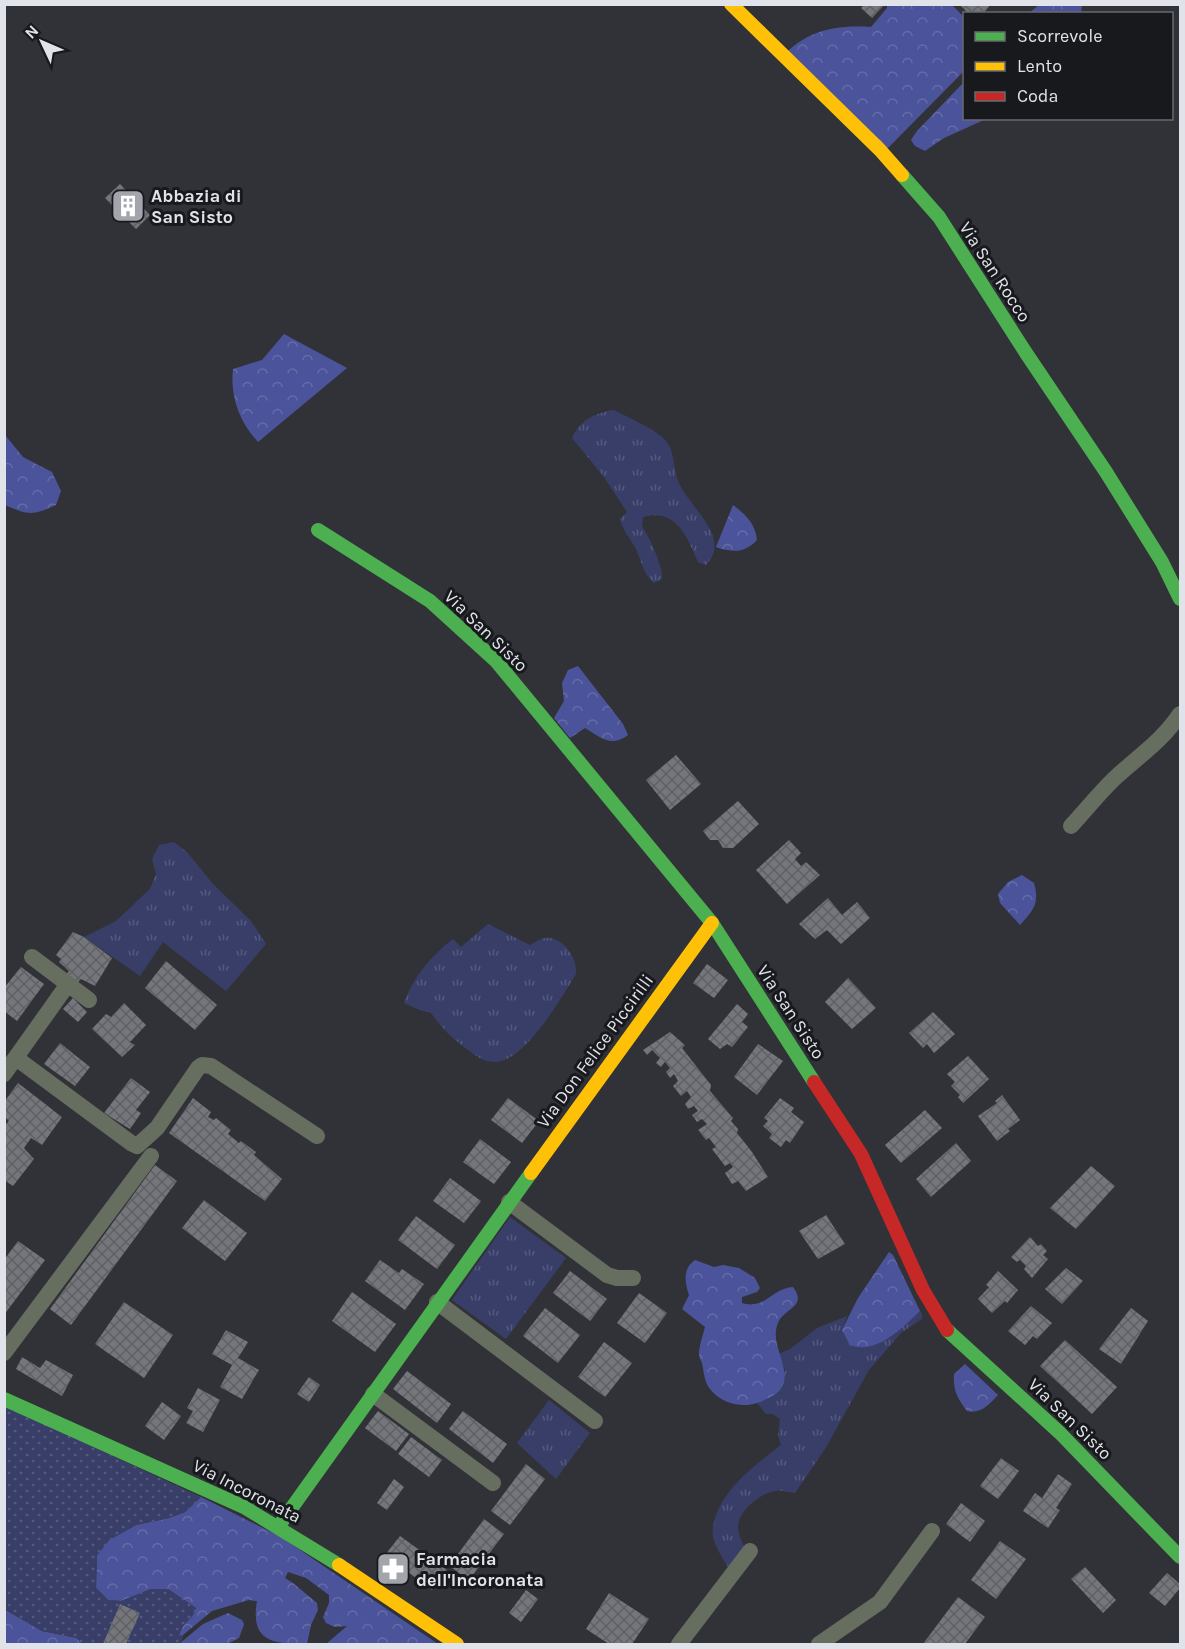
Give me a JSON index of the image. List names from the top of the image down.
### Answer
{
  "streets": {
    "street": [
      "Via San Rocco",
      "Via San Sisto",
      "Via Don Felice Piccirilli",
      "Via Incoronata"
    ]
  },
  "crossings": [
    ["Via San Sisto", "Via Don Felice Piccirilli"],
    ["Via Don Felice Piccirilli", "Via Incoronata"]
  ],
  "places": {
    "building": ["Abbazia di San Sisto"],
    "pharmacy": ["Farmacia dell'Incoronata"]
  },
  "legend": ["Scorrevole", "Lento", "Coda"],
  "north": "top left"
}
